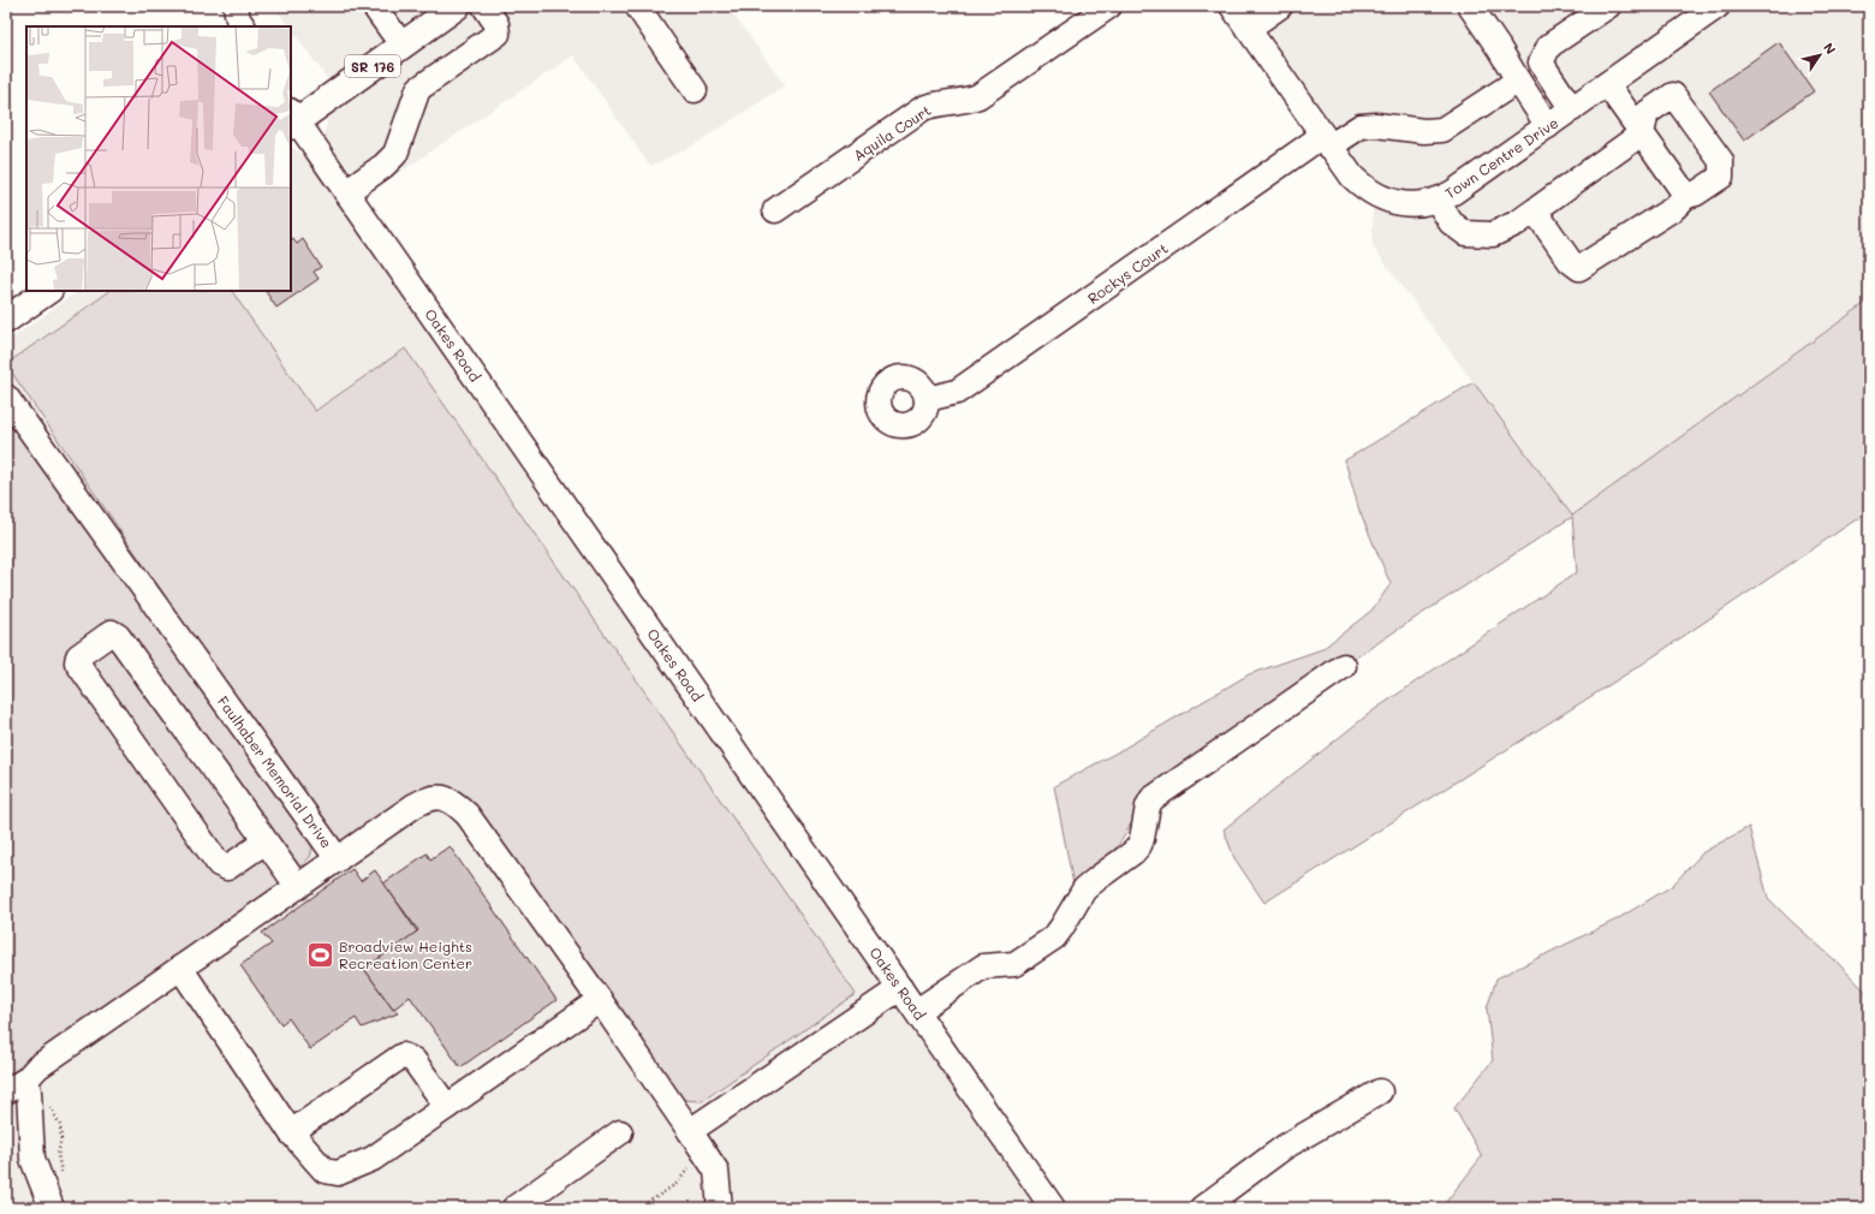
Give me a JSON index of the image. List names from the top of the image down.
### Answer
{
  "streets": {
    "main road": ["SR 176"],
    "street": [
      "Aquila Court",
      "Town Centre Drive",
      "Rockys Court",
      "Oakes Road",
      "Faulhaber Memorial Drive"
    ]
  },
  "crossings": [
    ["SR 176", "Oakes Road"],
    ["Town Centre Drive", "Rockys Court"]
  ],
  "places": {
    "sports": ["Broadview Heights Recreation Center"]
  },
  "north": "top right"
}
